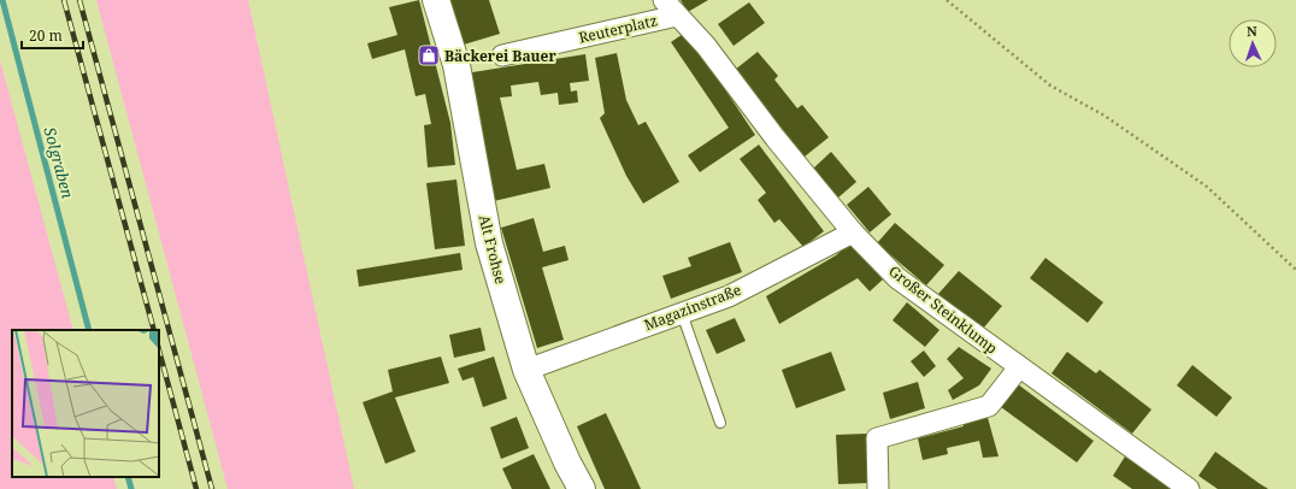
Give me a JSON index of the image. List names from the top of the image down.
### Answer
{
  "streets": {
    "street": [
      "Reuterplatz",
      "Alt Frohse",
      "Magazinstraße",
      "Großer Steinklump"
    ]
  },
  "crossings": [
    ["Reuterplatz", "Großer Steinklump"],
    ["Alt Frohse", "Magazinstraße"],
    ["Magazinstraße", "Großer Steinklump"]
  ],
  "water": ["Solgraben"],
  "places": {
    "shop": ["Bäckerei Bauer"]
  },
  "scale_bar": "20 m",
  "north": "top"
}
